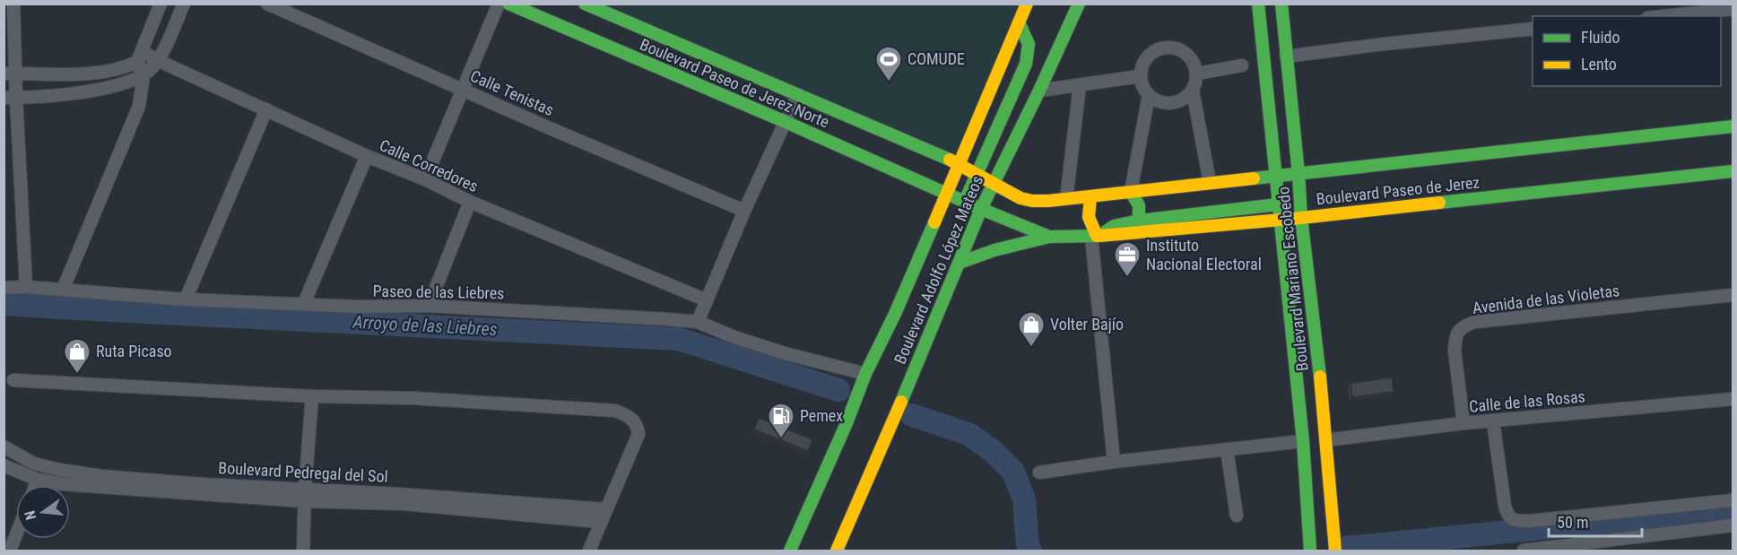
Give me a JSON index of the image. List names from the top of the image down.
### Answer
{
  "streets": {
    "main road": [
      "Boulevard Paseo de Jerez Norte",
      "Boulevard Paseo de Jerez",
      "Boulevard Adolfo López Mateos",
      "Boulevard Mariano Escobedo"
    ],
    "street": [
      "Calle Tenistas",
      "Calle Corredores",
      "Paseo de las Liebres",
      "Avenida de las Violetas",
      "Calle de las Rosas",
      "Boulevard Pedregal del Sol"
    ]
  },
  "crossings": [
    ["Boulevard Paseo de Jerez Norte", "Boulevard Paseo de Jerez"],
    ["Boulevard Paseo de Jerez Norte", "Boulevard Adolfo López Mateos"],
    ["Boulevard Paseo de Jerez", "Boulevard Adolfo López Mateos"],
    ["Boulevard Paseo de Jerez", "Boulevard Mariano Escobedo"],
    ["Boulevard Adolfo López Mateos", "Paseo de las Liebres"],
    ["Boulevard Mariano Escobedo", "Calle de las Rosas"],
    ["Avenida de las Violetas", "Calle de las Rosas"]
  ],
  "water": ["Arroyo de las Liebres"],
  "places": {
    "sports": ["COMUDE"],
    "office": ["Instituto Nacional Electoral"],
    "shop": ["Volter Bajío", "Ruta Picaso"],
    "fuel station": ["Pemex"]
  },
  "legend": ["Fluido", "Lento"],
  "scale_bar": "50 m",
  "north": "left"
}
